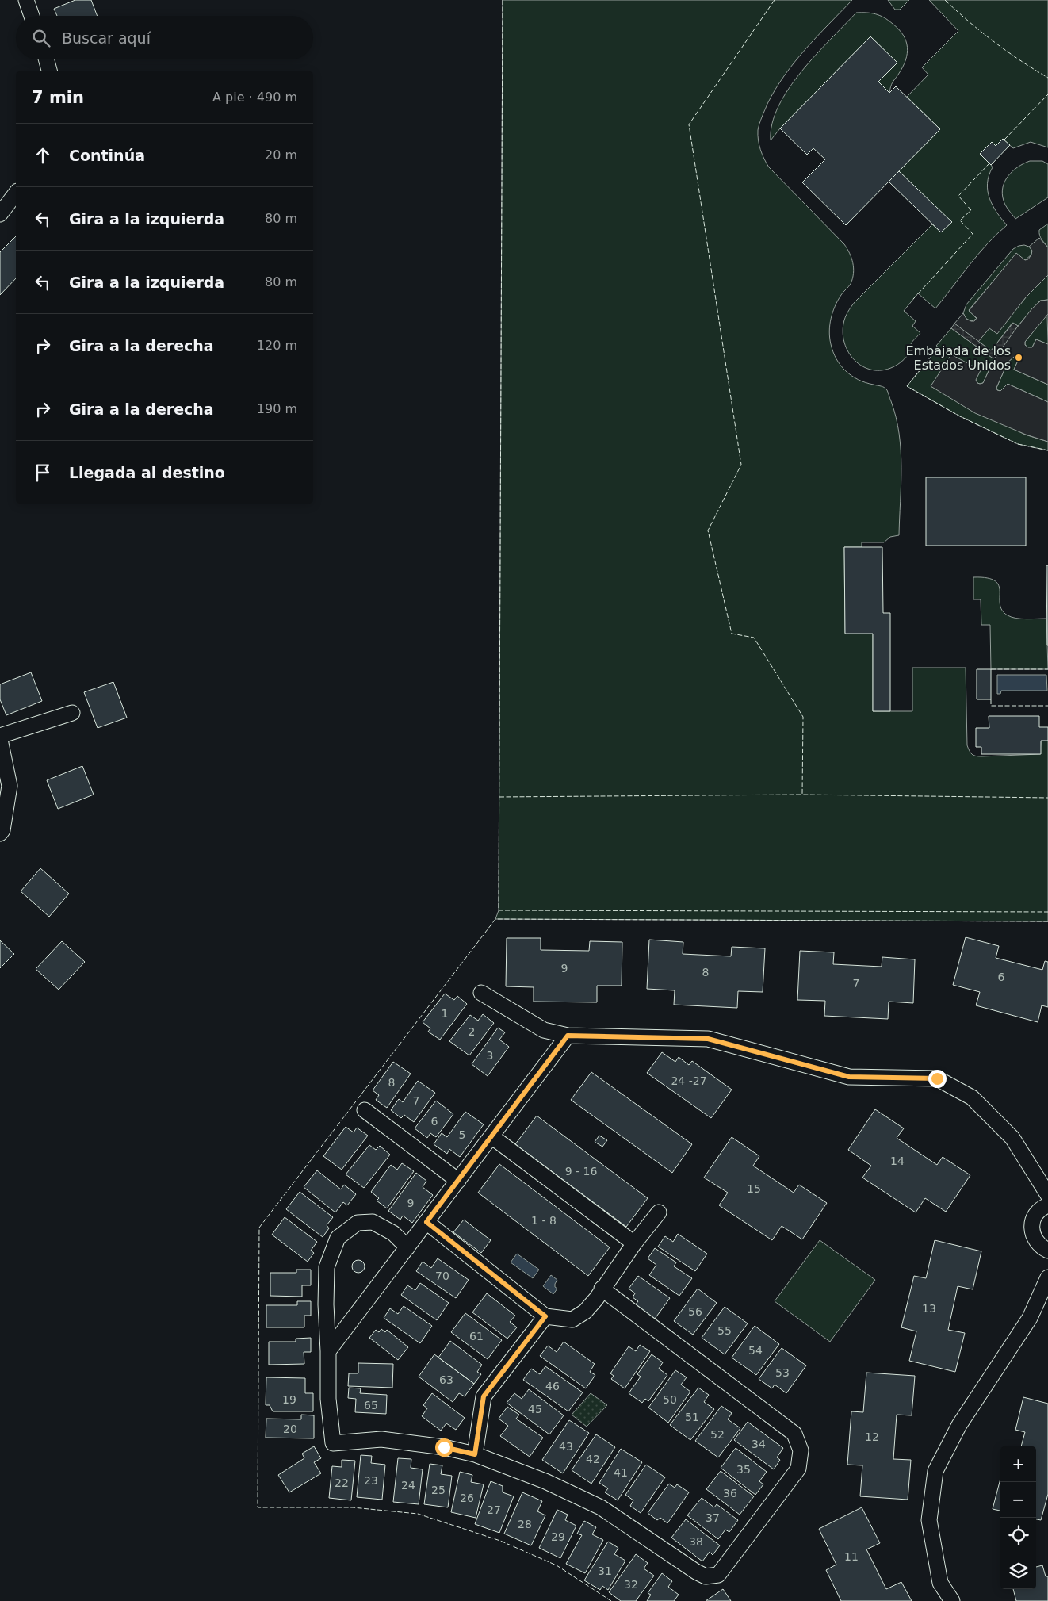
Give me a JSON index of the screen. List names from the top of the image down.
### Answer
{
  "places": ["Embajada de los Estados Unidos"],
  "house_numbers": [
    "9",
    "8",
    "6",
    "7",
    "1",
    "2",
    "3",
    "24 -27",
    "8",
    "7",
    "6",
    "5",
    "14",
    "9 - 16",
    "15",
    "9",
    "1 - 8",
    "70",
    "13",
    "56",
    "55",
    "61",
    "54",
    "53",
    "63",
    "46",
    "19",
    "50",
    "65",
    "45",
    "51",
    "20",
    "52",
    "12",
    "34",
    "43",
    "42",
    "35",
    "41",
    "23",
    "22",
    "24",
    "25",
    "36",
    "26",
    "27",
    "37",
    "28",
    "29",
    "38",
    "11",
    "31",
    "32"
  ],
  "page": {
    "search": "Buscar aquí",
    "heading": ["7 min", "A pie · 490 m"],
    "list": [
      ["Continúa", "20 m"],
      ["Gira a la izquierda", "80 m"],
      ["Gira a la izquierda", "80 m"],
      ["Gira a la derecha", "120 m"],
      ["Gira a la derecha", "190 m"],
      "Llegada al destino"
    ],
    "map_buttons": ["+", "−"]
  }
}
